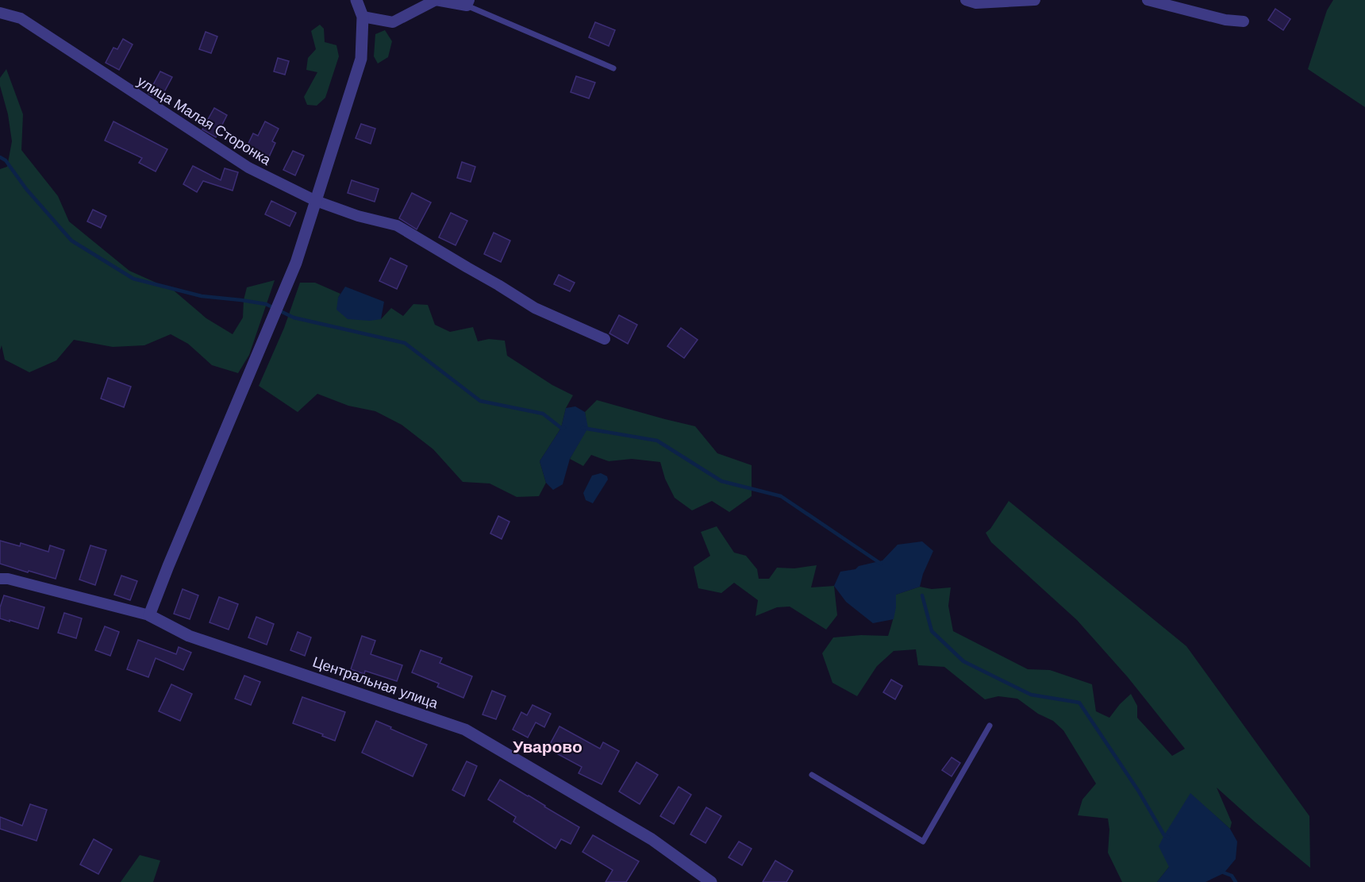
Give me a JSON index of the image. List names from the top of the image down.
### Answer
{
  "streets": {
    "street": ["улица Малая Сторонка", "Центральная улица"]
  },
  "districts": ["Уварово"]
}
